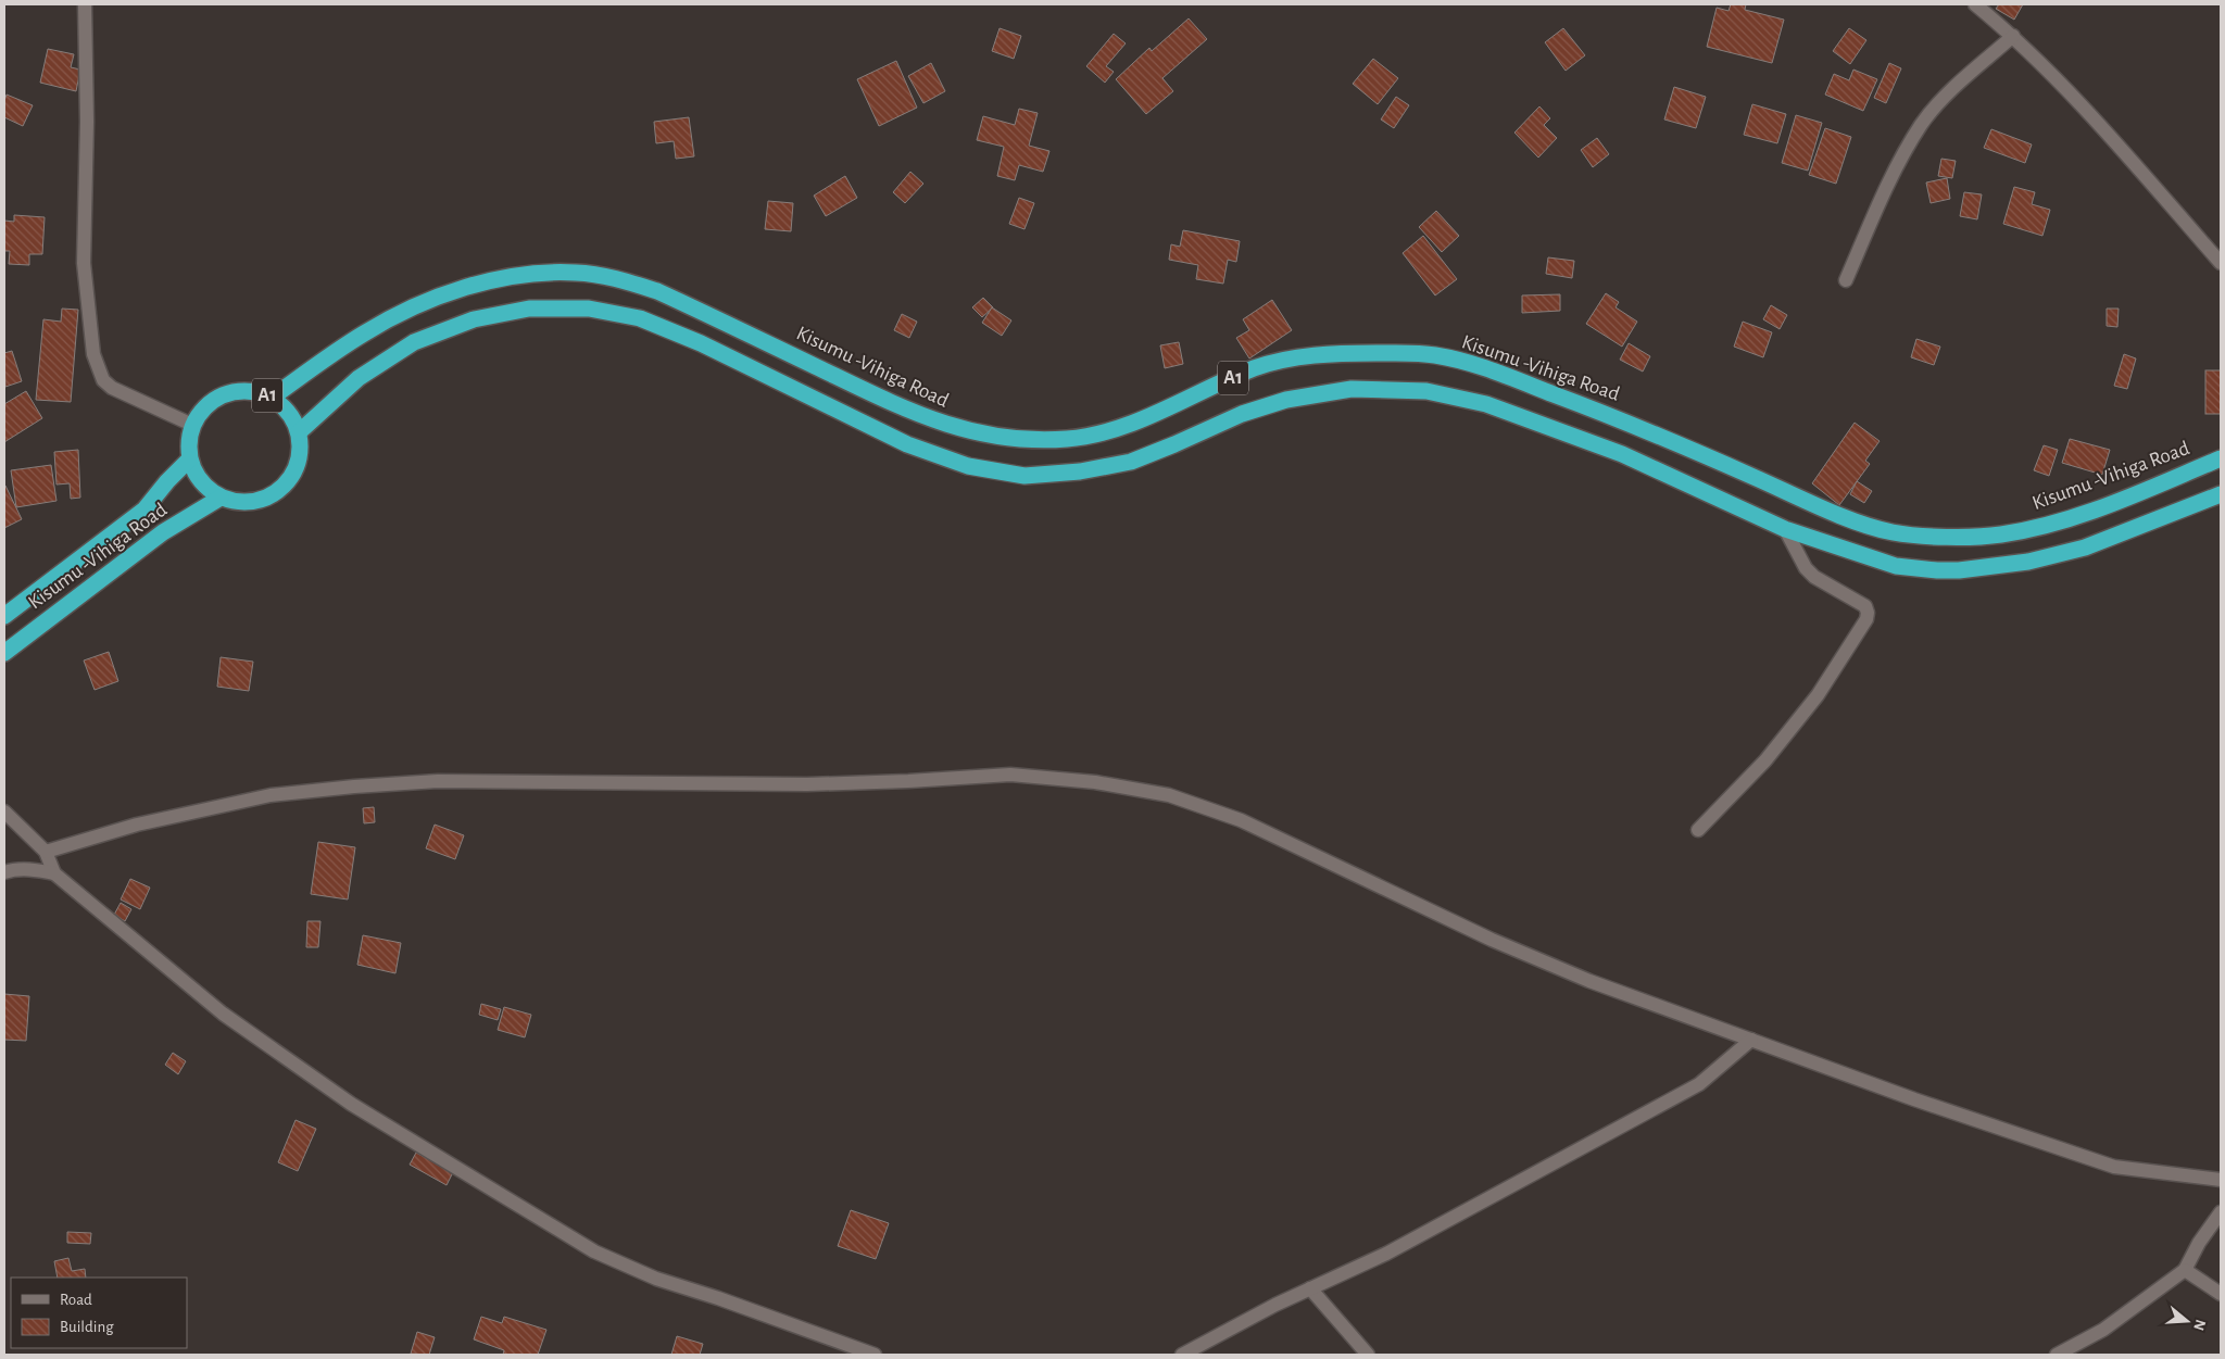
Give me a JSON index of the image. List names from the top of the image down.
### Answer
{
  "streets": {
    "highway": ["Kisumu -Vihiga Road", "A1"]
  },
  "crossings": [
    ["Kisumu -Vihiga Road", "A1"]
  ],
  "legend": ["Road", "Building"],
  "north": "right"
}
